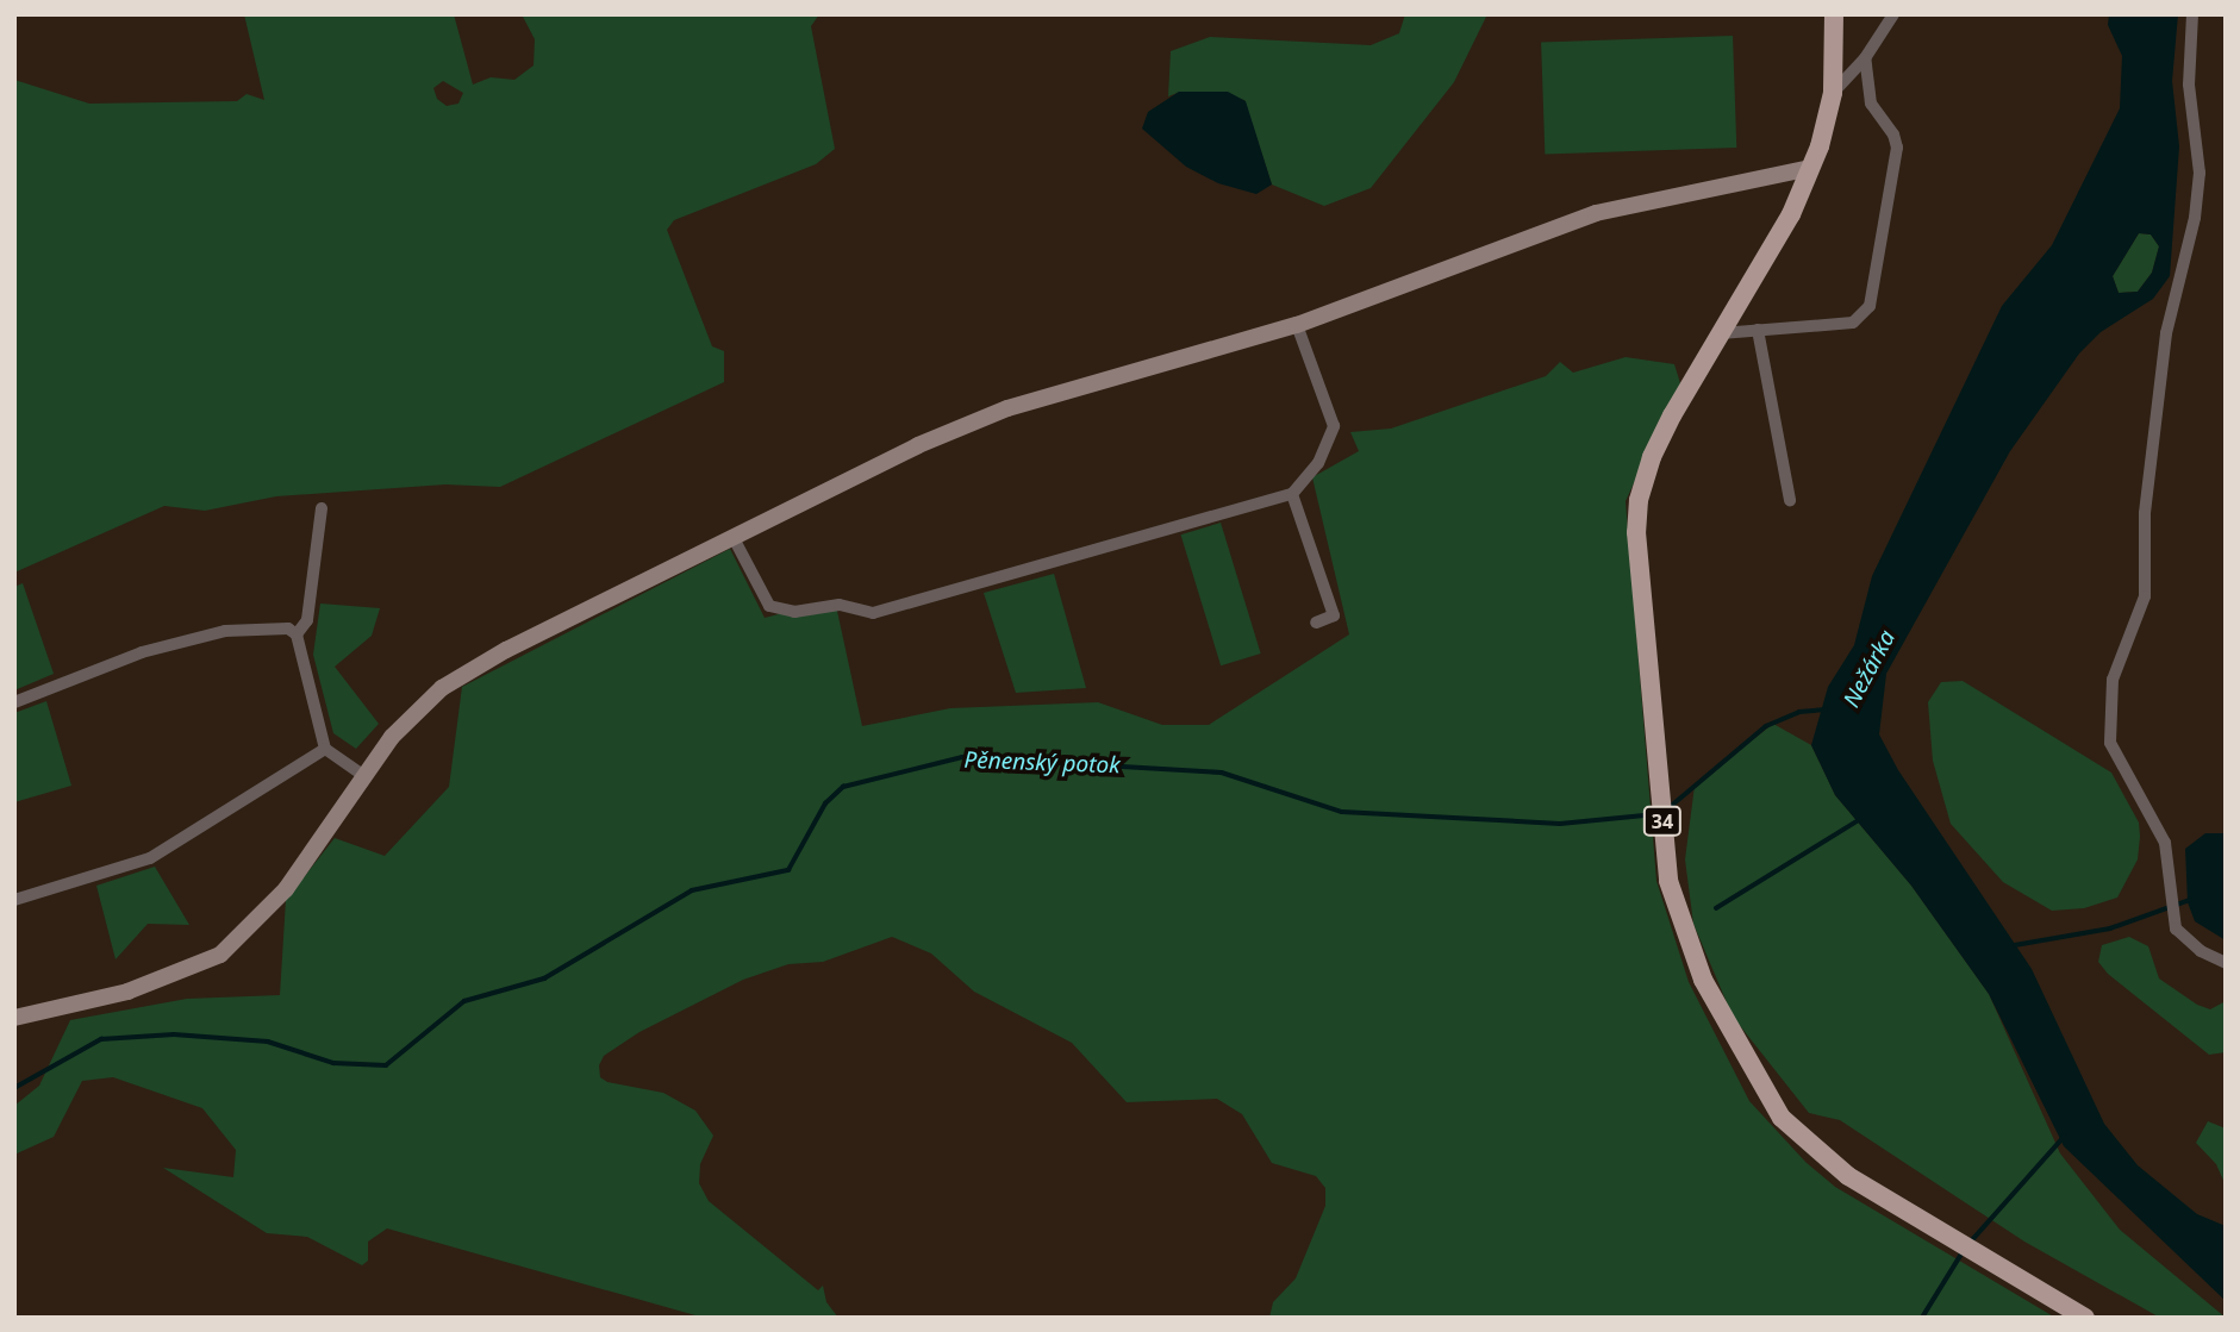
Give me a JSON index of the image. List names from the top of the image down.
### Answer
{
  "streets": {
    "main road": ["34"]
  },
  "water": ["Nežárka", "Pěnenský potok"]
}
